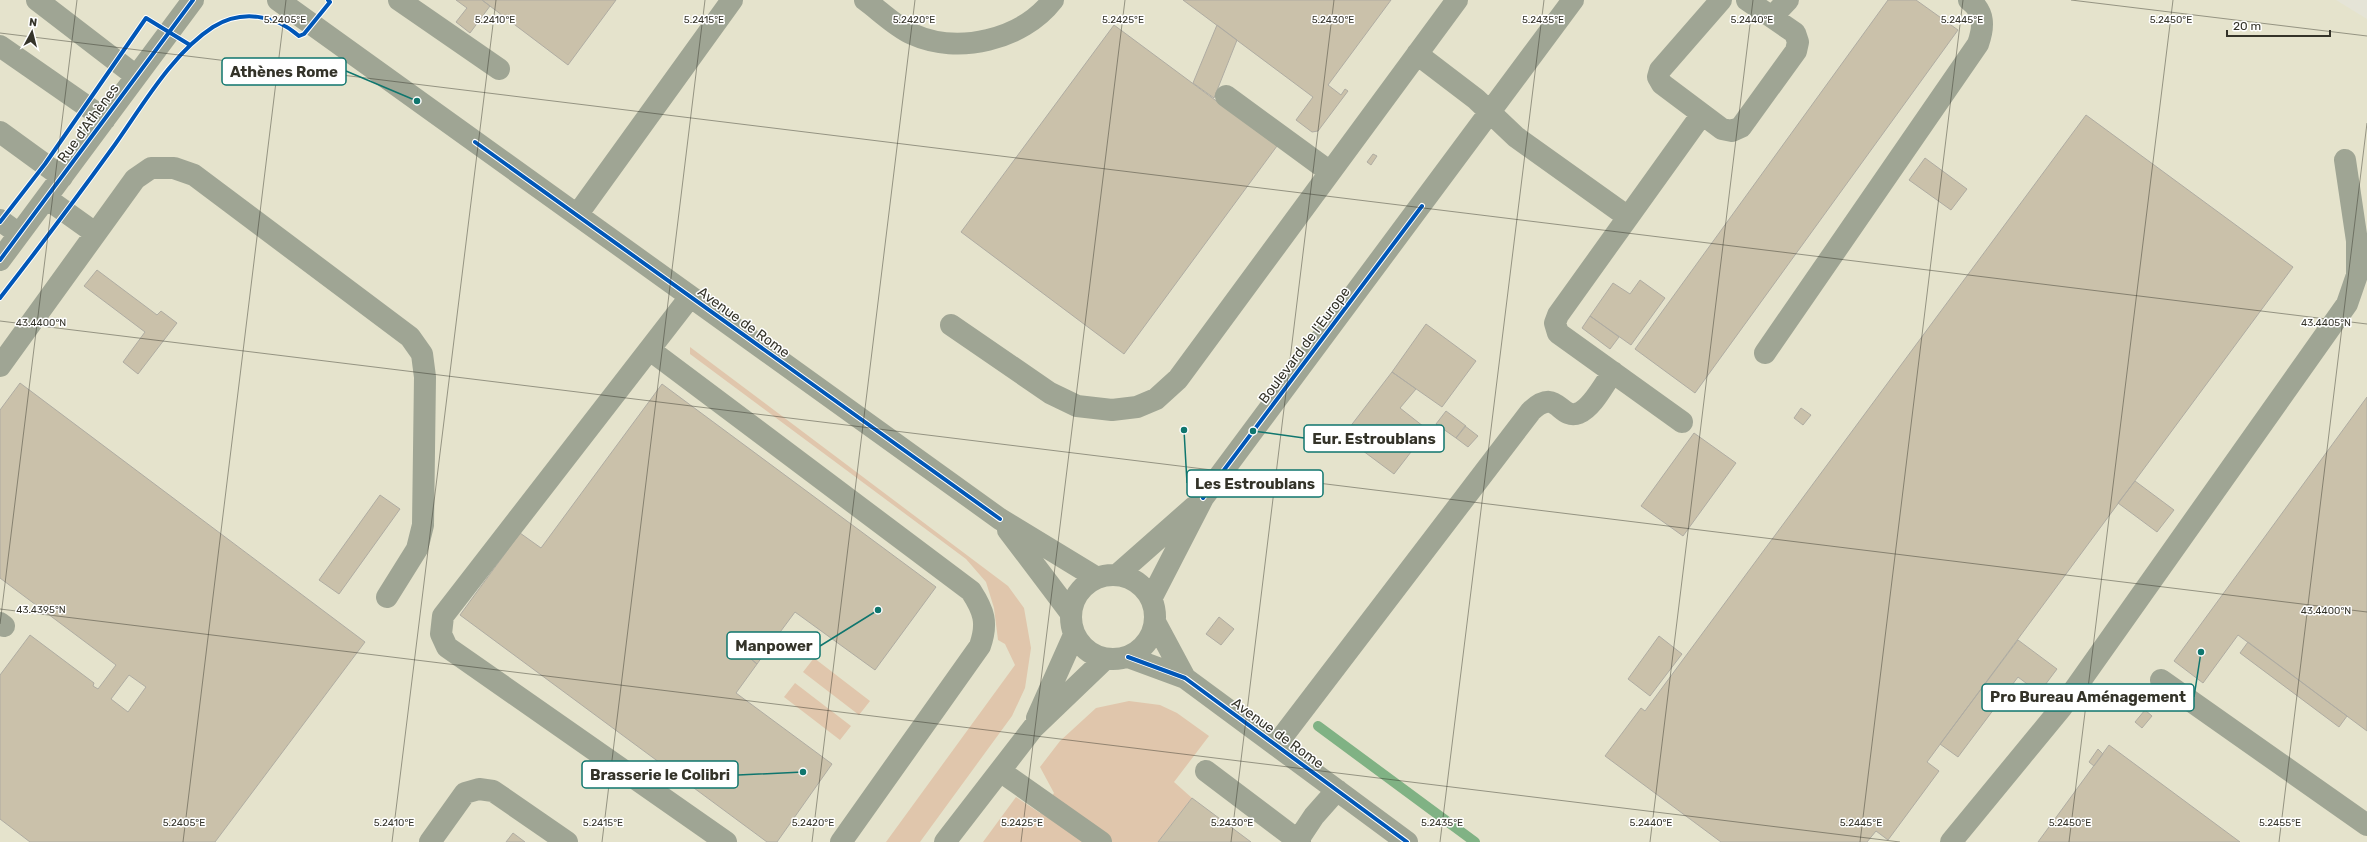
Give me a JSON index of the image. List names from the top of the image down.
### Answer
{
  "streets": {
    "street": ["Rue d'Athènes", "Avenue de Rome", "Boulevard de l'Europe"]
  },
  "crossings": [
    ["Avenue de Rome", "Boulevard de l'Europe"]
  ],
  "places": [
    "Athènes Rome",
    "Les Estroublans",
    "Eur. Estroublans",
    "Manpower",
    "Pro Bureau Aménagement",
    "Brasserie le Colibri"
  ],
  "scale_bar": "20 m",
  "north": "top",
  "coordinates": [
    "5.2405°E",
    "5.2410°E",
    "5.2415°E",
    "5.2420°E",
    "5.2425°E",
    "5.2430°E",
    "5.2435°E",
    "5.2440°E",
    "5.2445°E",
    "5.2450°E",
    "43.4400°N",
    "43.4405°N",
    "43.4395°N",
    "5.2455°E"
  ]
}
